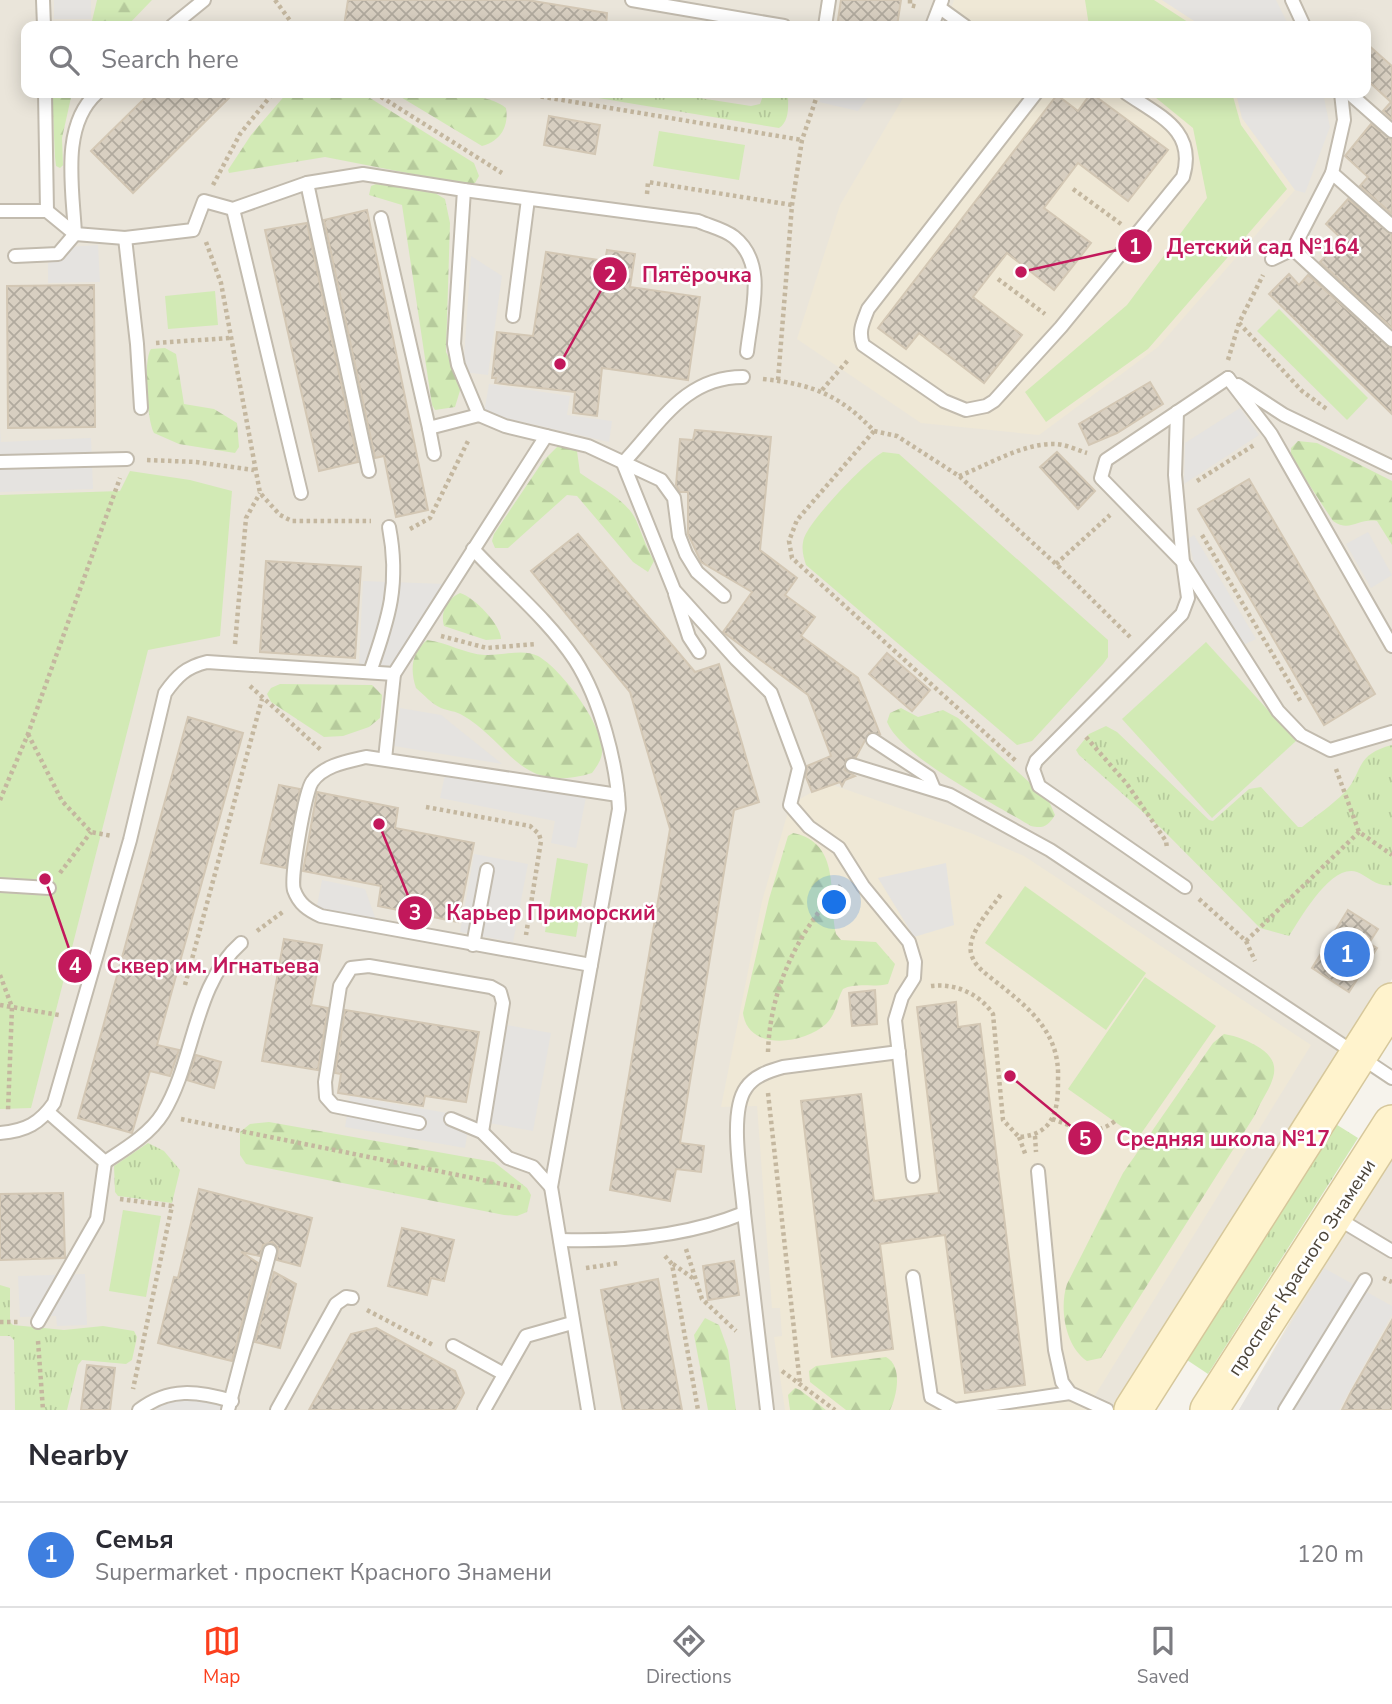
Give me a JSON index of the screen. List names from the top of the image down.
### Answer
{
  "streets": {
    "main road": ["проспект Красного Знамени"]
  },
  "places": [
    "Детский сад №164",
    "Пятёрочка",
    "Карьер Приморский",
    "Cквер им. Игнатьева",
    "Средняя школа №17"
  ],
  "page": {
    "search": "Search here",
    "pins": "1",
    "heading": "Nearby",
    "list": [
      {
        "mark": "1",
        "name": "Семья",
        "note": "Supermarket · проспект Красного Знамени",
        "value": "120 m"
      }
    ],
    "nav": ["Map", "Directions", "Saved"]
  }
}
